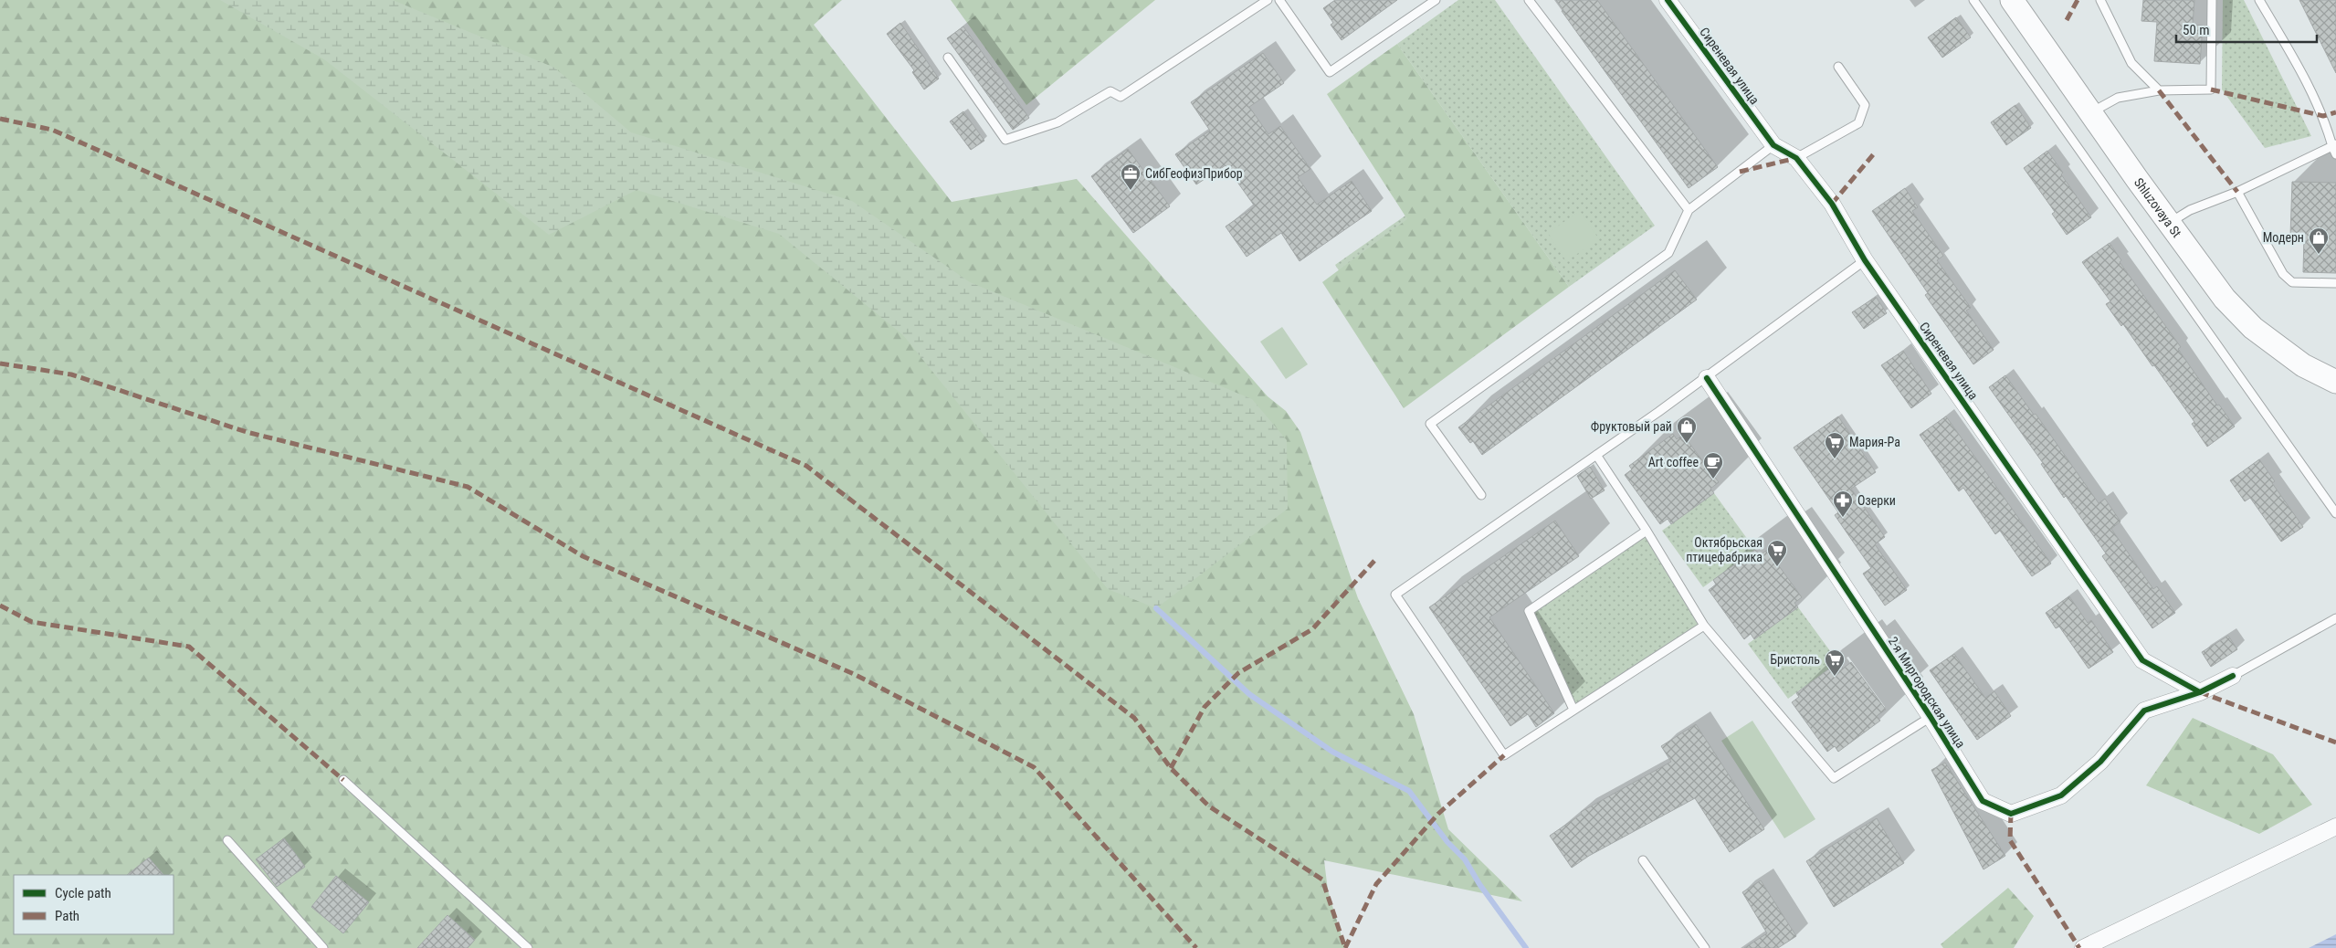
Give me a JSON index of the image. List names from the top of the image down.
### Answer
{
  "streets": {
    "main road": ["Shluzovaya St"],
    "street": ["Сиреневая улица", "2-я Миргородская улица"]
  },
  "crossings": [
    ["Сиреневая улица", "2-я Миргородская улица"]
  ],
  "places": {
    "office": ["СибГеофизПрибор"],
    "shop": ["Модерн", "Фруктовый рай"],
    "supermarket": ["Мария-Ра", "Октябрьская птицефабрика", "Бристоль"],
    "cafe": ["Art coffee"],
    "pharmacy": ["Озерки"]
  },
  "legend": ["Cycle path", "Path"],
  "scale_bar": "50 m"
}
